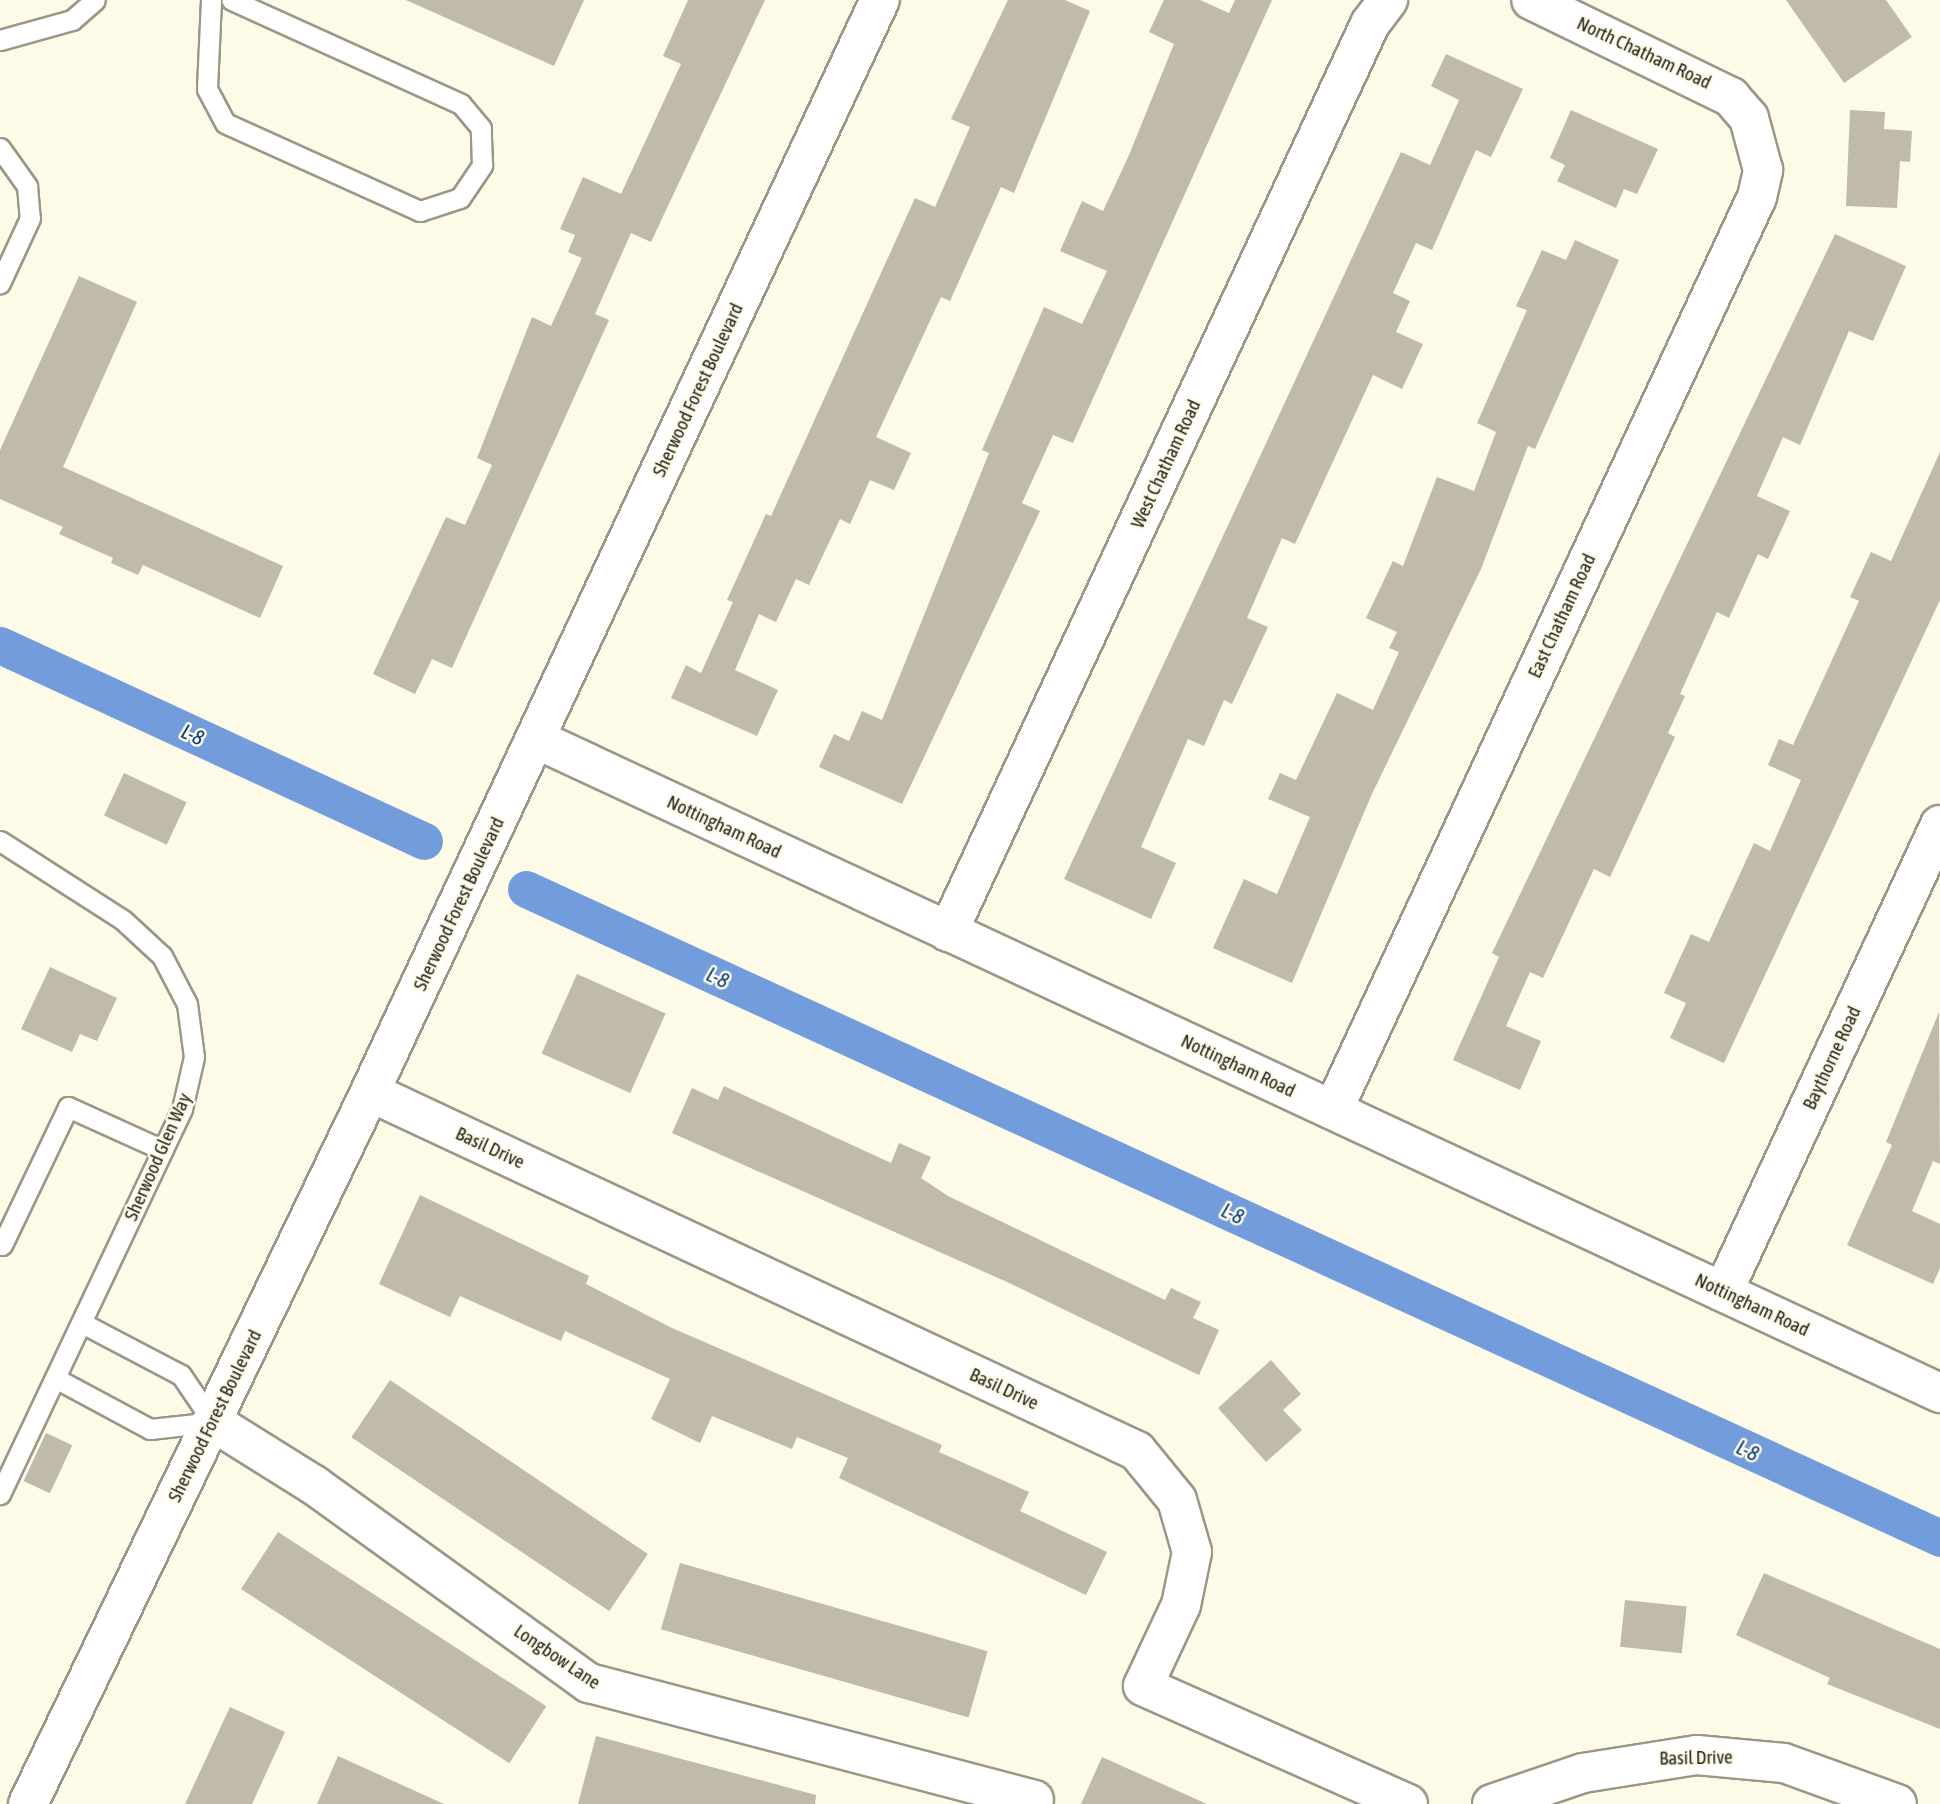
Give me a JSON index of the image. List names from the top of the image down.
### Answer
{
  "streets": {
    "street": [
      "North Chatham Road",
      "Sherwood Forest Boulevard",
      "West Chatham Road",
      "East Chatham Road",
      "Nottingham Road",
      "Baythorne Road",
      "Basil Drive",
      "Longbow Lane"
    ],
    "lane": ["Sherwood Glen Way"]
  },
  "crossings": [
    ["North Chatham Road", "East Chatham Road"],
    ["Sherwood Forest Boulevard", "Nottingham Road"],
    ["Sherwood Forest Boulevard", "Basil Drive"],
    ["Sherwood Forest Boulevard", "Longbow Lane"],
    ["West Chatham Road", "Nottingham Road"],
    ["East Chatham Road", "Nottingham Road"],
    ["Nottingham Road", "Baythorne Road"]
  ],
  "water": ["L-8"]
}
